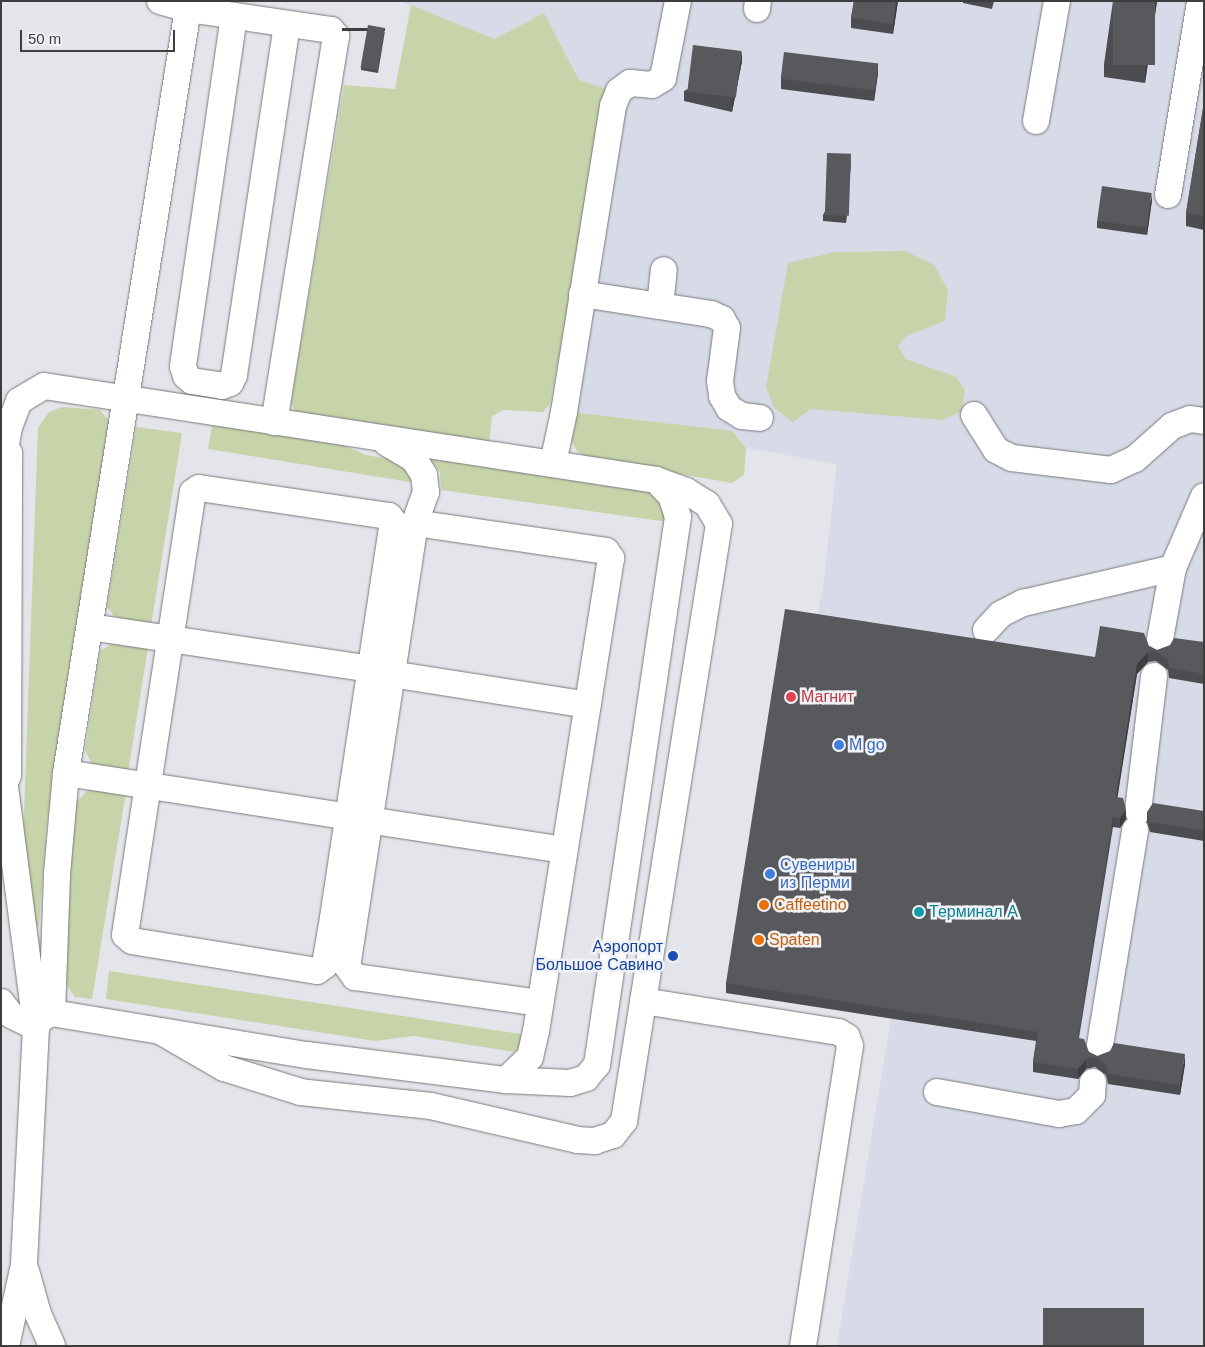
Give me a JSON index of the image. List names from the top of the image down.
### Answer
{
  "places": [
    "Магнит",
    "М go",
    "Сувениры из Перми",
    "Caffeetino",
    "Терминал А",
    "Spaten",
    "Аэропорт Большое Савино"
  ],
  "scale_bar": "50 m"
}
